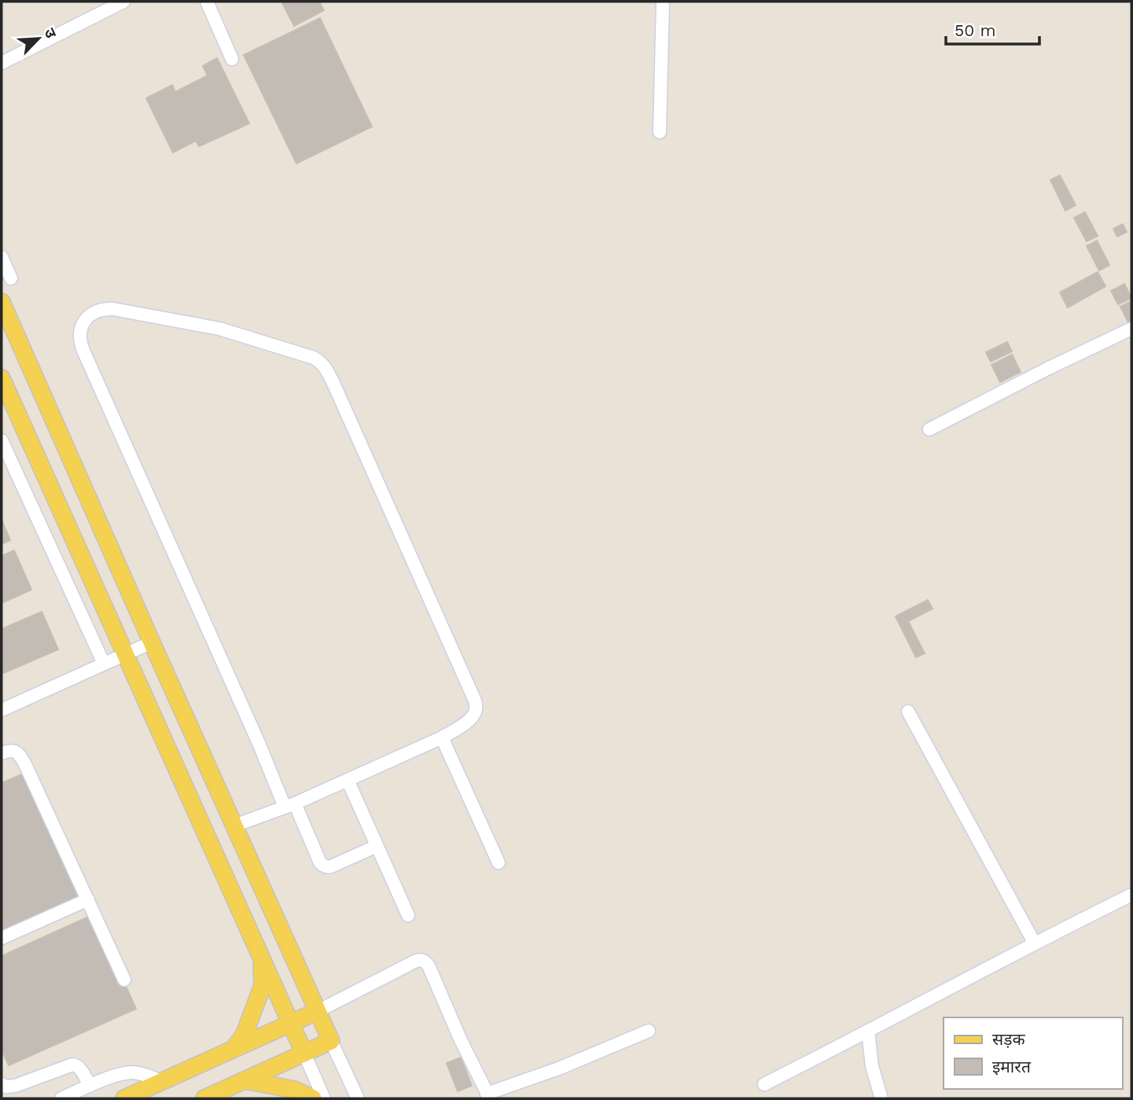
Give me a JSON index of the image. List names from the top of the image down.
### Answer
{
  "legend": ["सड़क", "इमारत"],
  "scale_bar": "50 m",
  "north": "top right"
}
